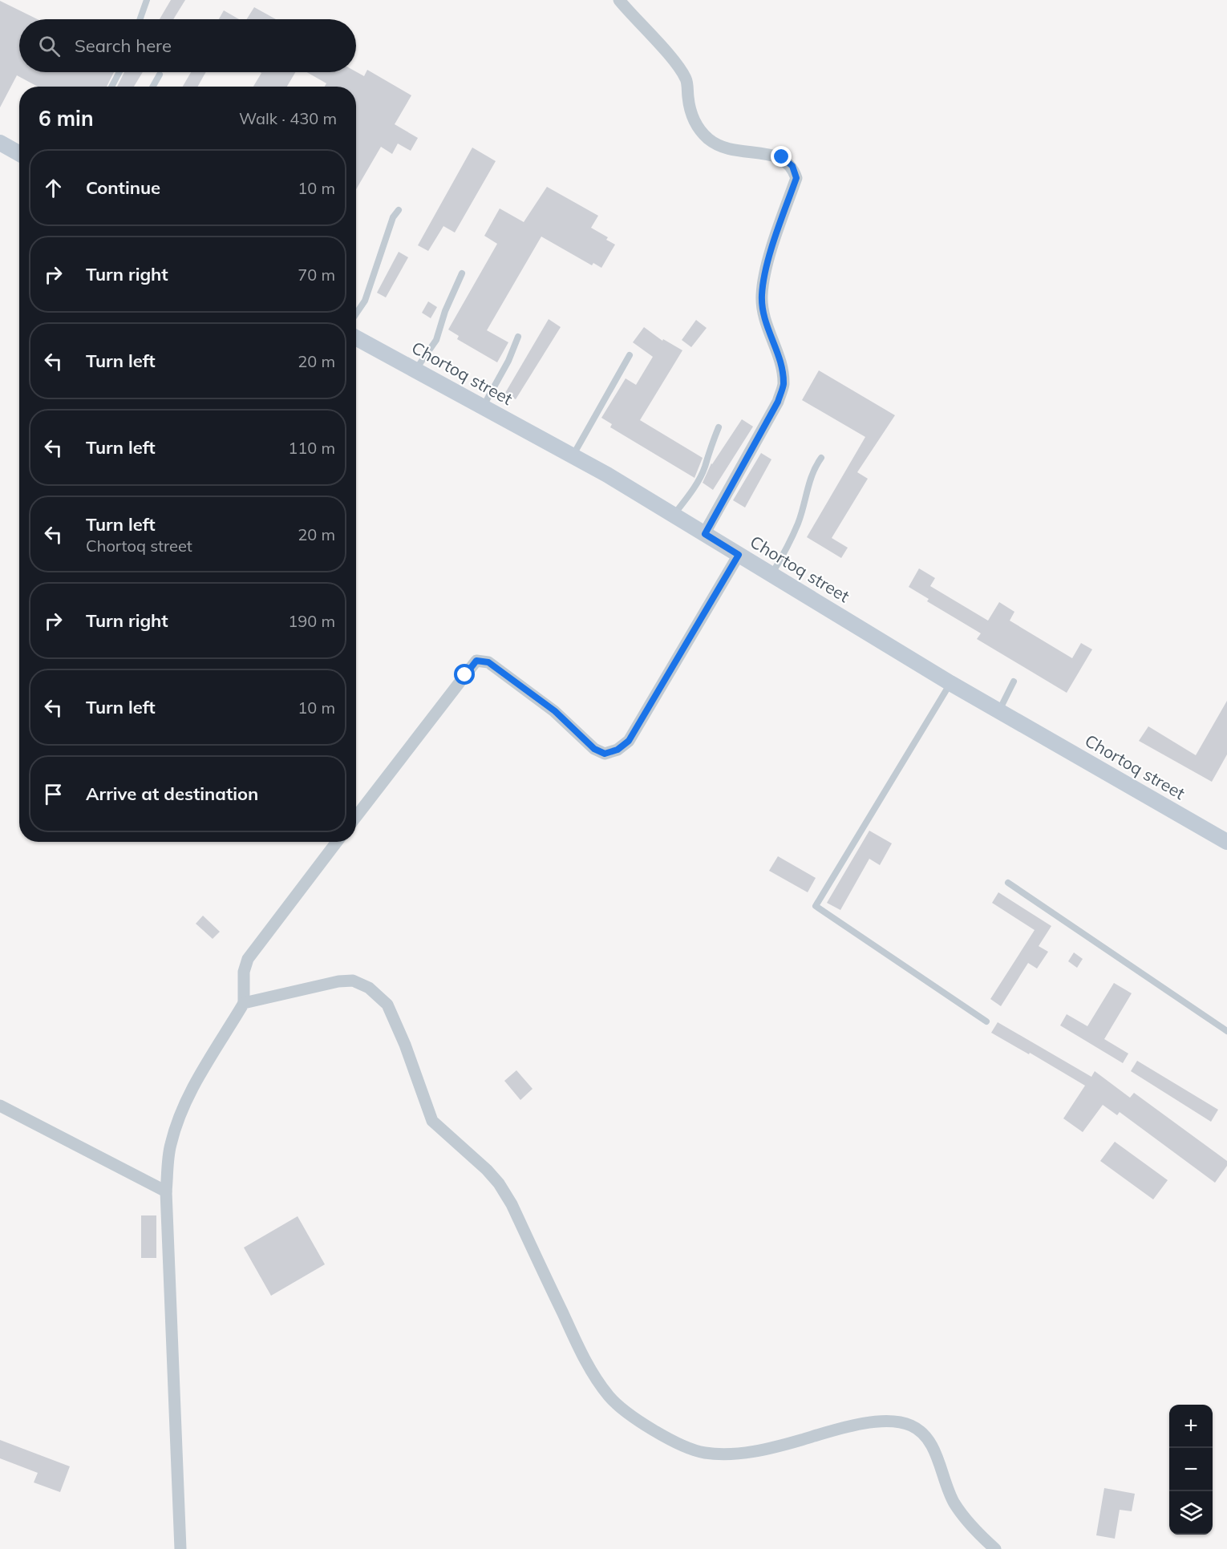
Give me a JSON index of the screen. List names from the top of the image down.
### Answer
{
  "streets": {
    "main road": ["Chortoq street"]
  },
  "page": {
    "search": "Search here",
    "heading": ["6 min", "Walk · 430 m"],
    "list": [
      ["Continue", "10 m"],
      ["Turn right", "70 m"],
      ["Turn left", "20 m"],
      ["Turn left", "110 m"],
      ["Turn left", "Chortoq street", "20 m"],
      ["Turn right", "190 m"],
      ["Turn left", "10 m"],
      "Arrive at destination"
    ],
    "map_buttons": ["+", "−"]
  }
}
